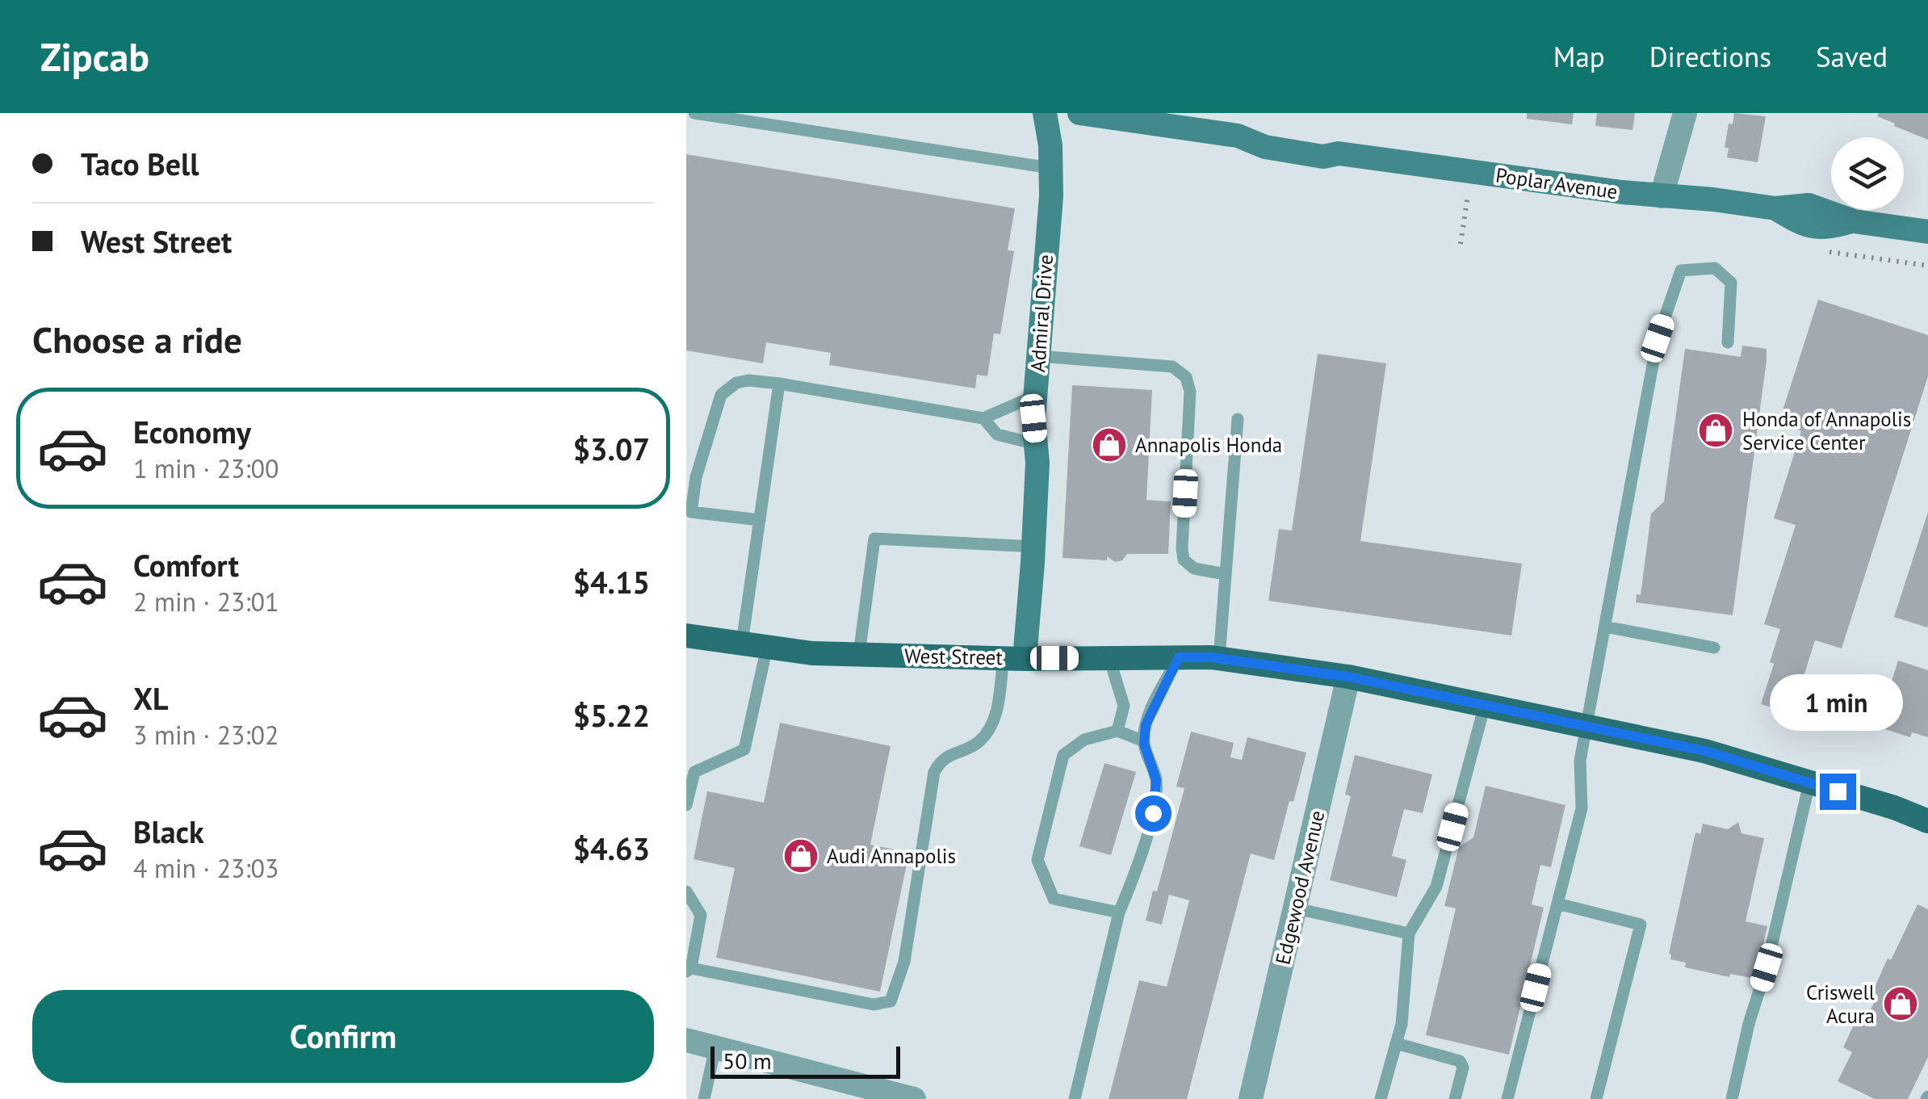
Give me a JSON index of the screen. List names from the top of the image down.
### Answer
{
  "streets": {
    "main road": ["West Street"],
    "street": ["Poplar Avenue", "Admiral Drive", "Edgewood Avenue"]
  },
  "crossings": [
    ["Admiral Drive", "West Street"],
    ["West Street", "Edgewood Avenue"]
  ],
  "places": {
    "shop": [
      "Honda of Annapolis Service Center",
      "Annapolis Honda",
      "Audi Annapolis",
      "Criswell Acura"
    ]
  },
  "scale_bar": "50 m",
  "page": {
    "header": "Zipcab",
    "nav": ["Map", "Directions", "Saved"],
    "banner": ["Taco Bell", "West Street"],
    "heading": "Choose a ride",
    "list": [
      {
        "name": "Economy",
        "note": "1 min · 23:00",
        "value": "$3.07"
      },
      {
        "name": "Comfort",
        "note": "2 min · 23:01",
        "value": "$4.15"
      },
      {
        "name": "XL",
        "note": "3 min · 23:02",
        "value": "$5.22"
      },
      {
        "name": "Black",
        "note": "4 min · 23:03",
        "value": "$4.63"
      }
    ],
    "bubble": "1 min",
    "buttons": "Confirm",
    "scale": "50 m"
  }
}
